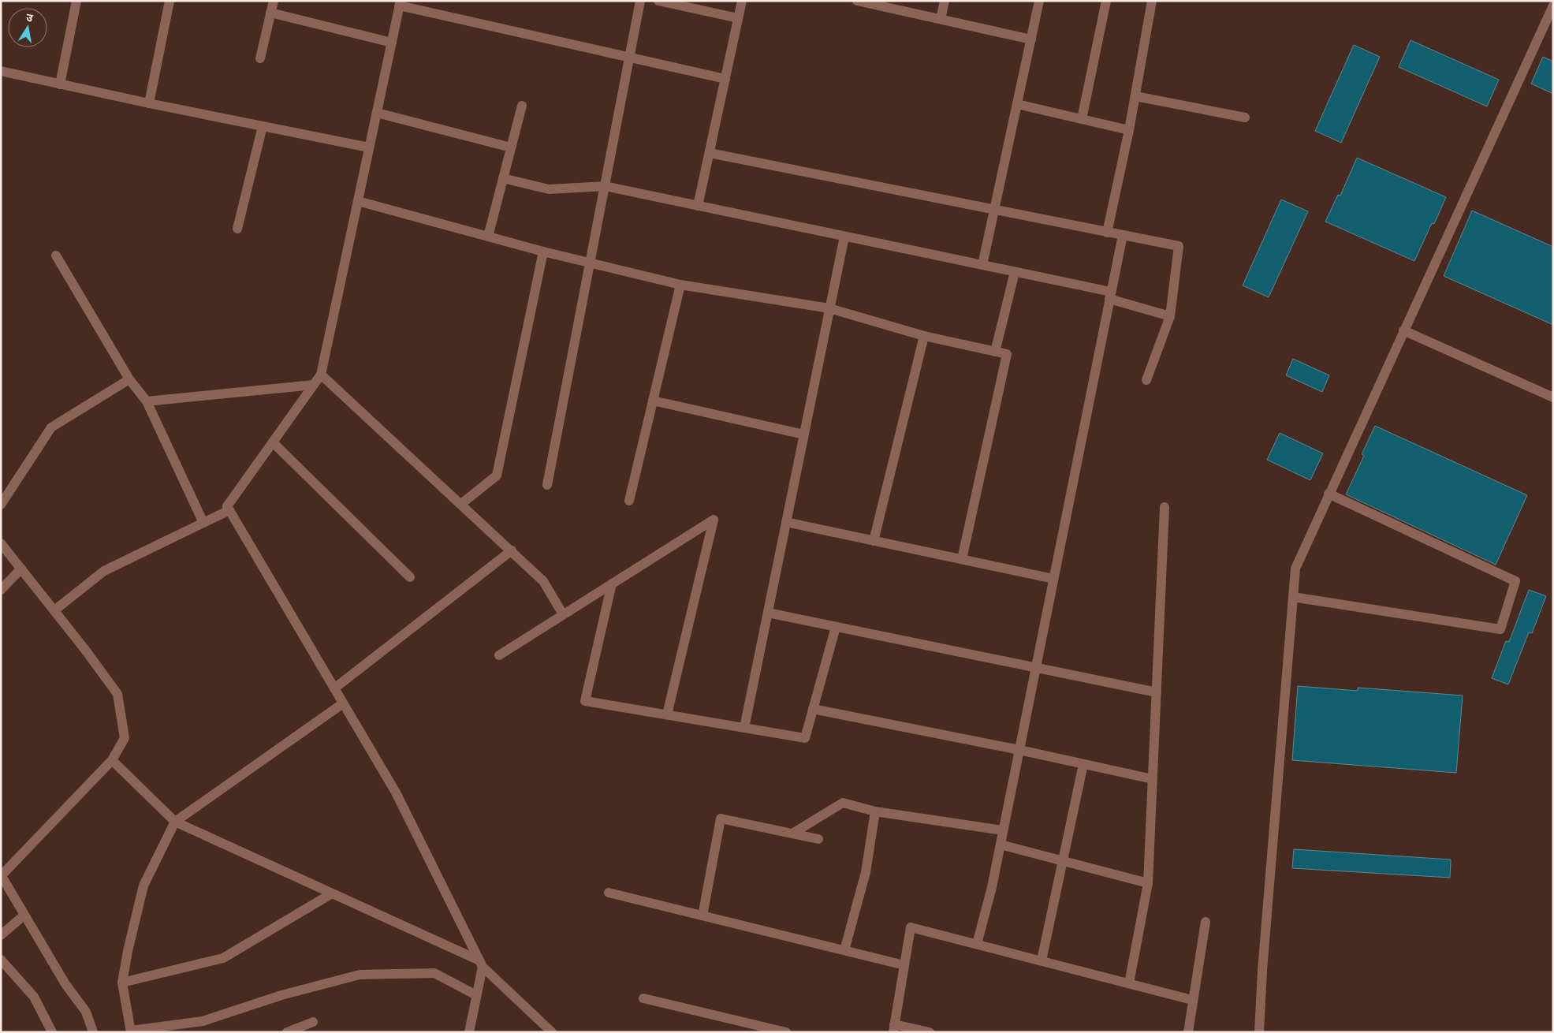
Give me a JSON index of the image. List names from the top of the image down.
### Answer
{
  "north": "top"
}
